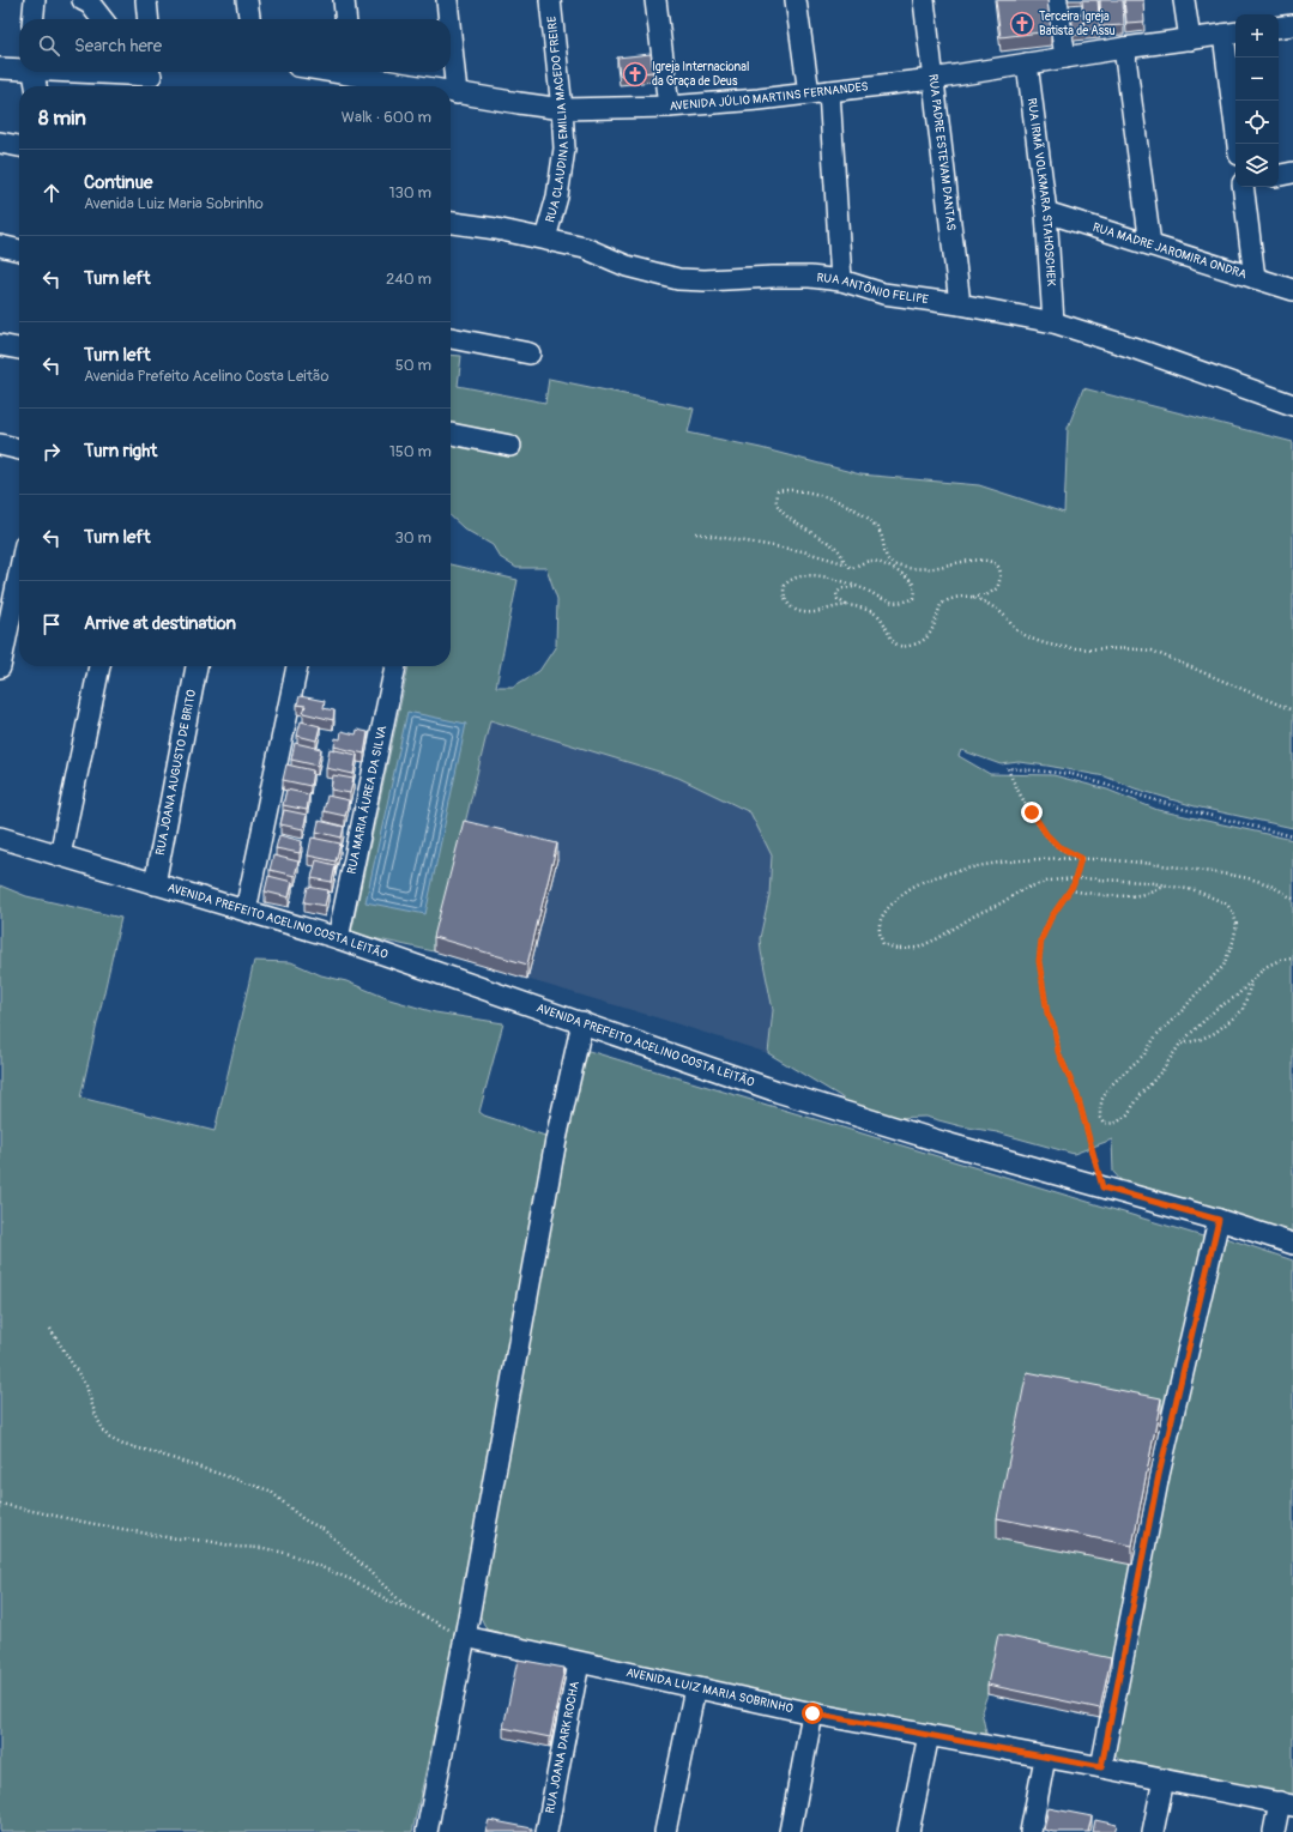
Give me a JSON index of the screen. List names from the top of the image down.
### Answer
{
  "streets": {
    "street": [
      "AVENIDA JÚLIO MARTINS FERNANDES",
      "RUA CLAUDINA EMILIA MACEDO FREIRE",
      "RUA PADRE ESTEVAM DANTAS",
      "RUA IRMÃ VOLKMARA STAHOSCHEK",
      "RUA MADRE JAROMIRA ONDRA",
      "RUA ANTÔNIO FELIPE",
      "RUA JOANA AUGUSTO DE BRITO",
      "RUA MARIA ÁUREA DA SILVA",
      "AVENIDA PREFEITO ACELINO COSTA LEITÃO",
      "AVENIDA LUIZ MARIA SOBRINHO",
      "RUA JOANA DARK ROCHA"
    ]
  },
  "crossings": [
    ["AVENIDA JÚLIO MARTINS FERNANDES", "RUA CLAUDINA EMILIA MACEDO FREIRE"],
    ["AVENIDA JÚLIO MARTINS FERNANDES", "RUA PADRE ESTEVAM DANTAS"],
    ["AVENIDA JÚLIO MARTINS FERNANDES", "RUA IRMÃ VOLKMARA STAHOSCHEK"],
    ["RUA CLAUDINA EMILIA MACEDO FREIRE", "RUA ANTÔNIO FELIPE"],
    ["RUA PADRE ESTEVAM DANTAS", "RUA ANTÔNIO FELIPE"],
    ["RUA IRMÃ VOLKMARA STAHOSCHEK", "RUA MADRE JAROMIRA ONDRA"],
    ["RUA IRMÃ VOLKMARA STAHOSCHEK", "RUA ANTÔNIO FELIPE"],
    ["RUA JOANA AUGUSTO DE BRITO", "AVENIDA PREFEITO ACELINO COSTA LEITÃO"],
    ["RUA MARIA ÁUREA DA SILVA", "AVENIDA PREFEITO ACELINO COSTA LEITÃO"],
    ["AVENIDA LUIZ MARIA SOBRINHO", "RUA JOANA DARK ROCHA"]
  ],
  "places": {
    "church": ["Terceira Igreja Batista de Assu", "Igreja Internacional da Graça de Deus"]
  },
  "page": {
    "map_buttons": ["+", "−"],
    "search": "Search here",
    "heading": ["8 min", "Walk · 600 m"],
    "list": [
      ["Continue", "Avenida Luiz Maria Sobrinho", "130 m"],
      ["Turn left", "240 m"],
      ["Turn left", "Avenida Prefeito Acelino Costa Leitão", "50 m"],
      ["Turn right", "150 m"],
      ["Turn left", "30 m"],
      "Arrive at destination"
    ]
  }
}
